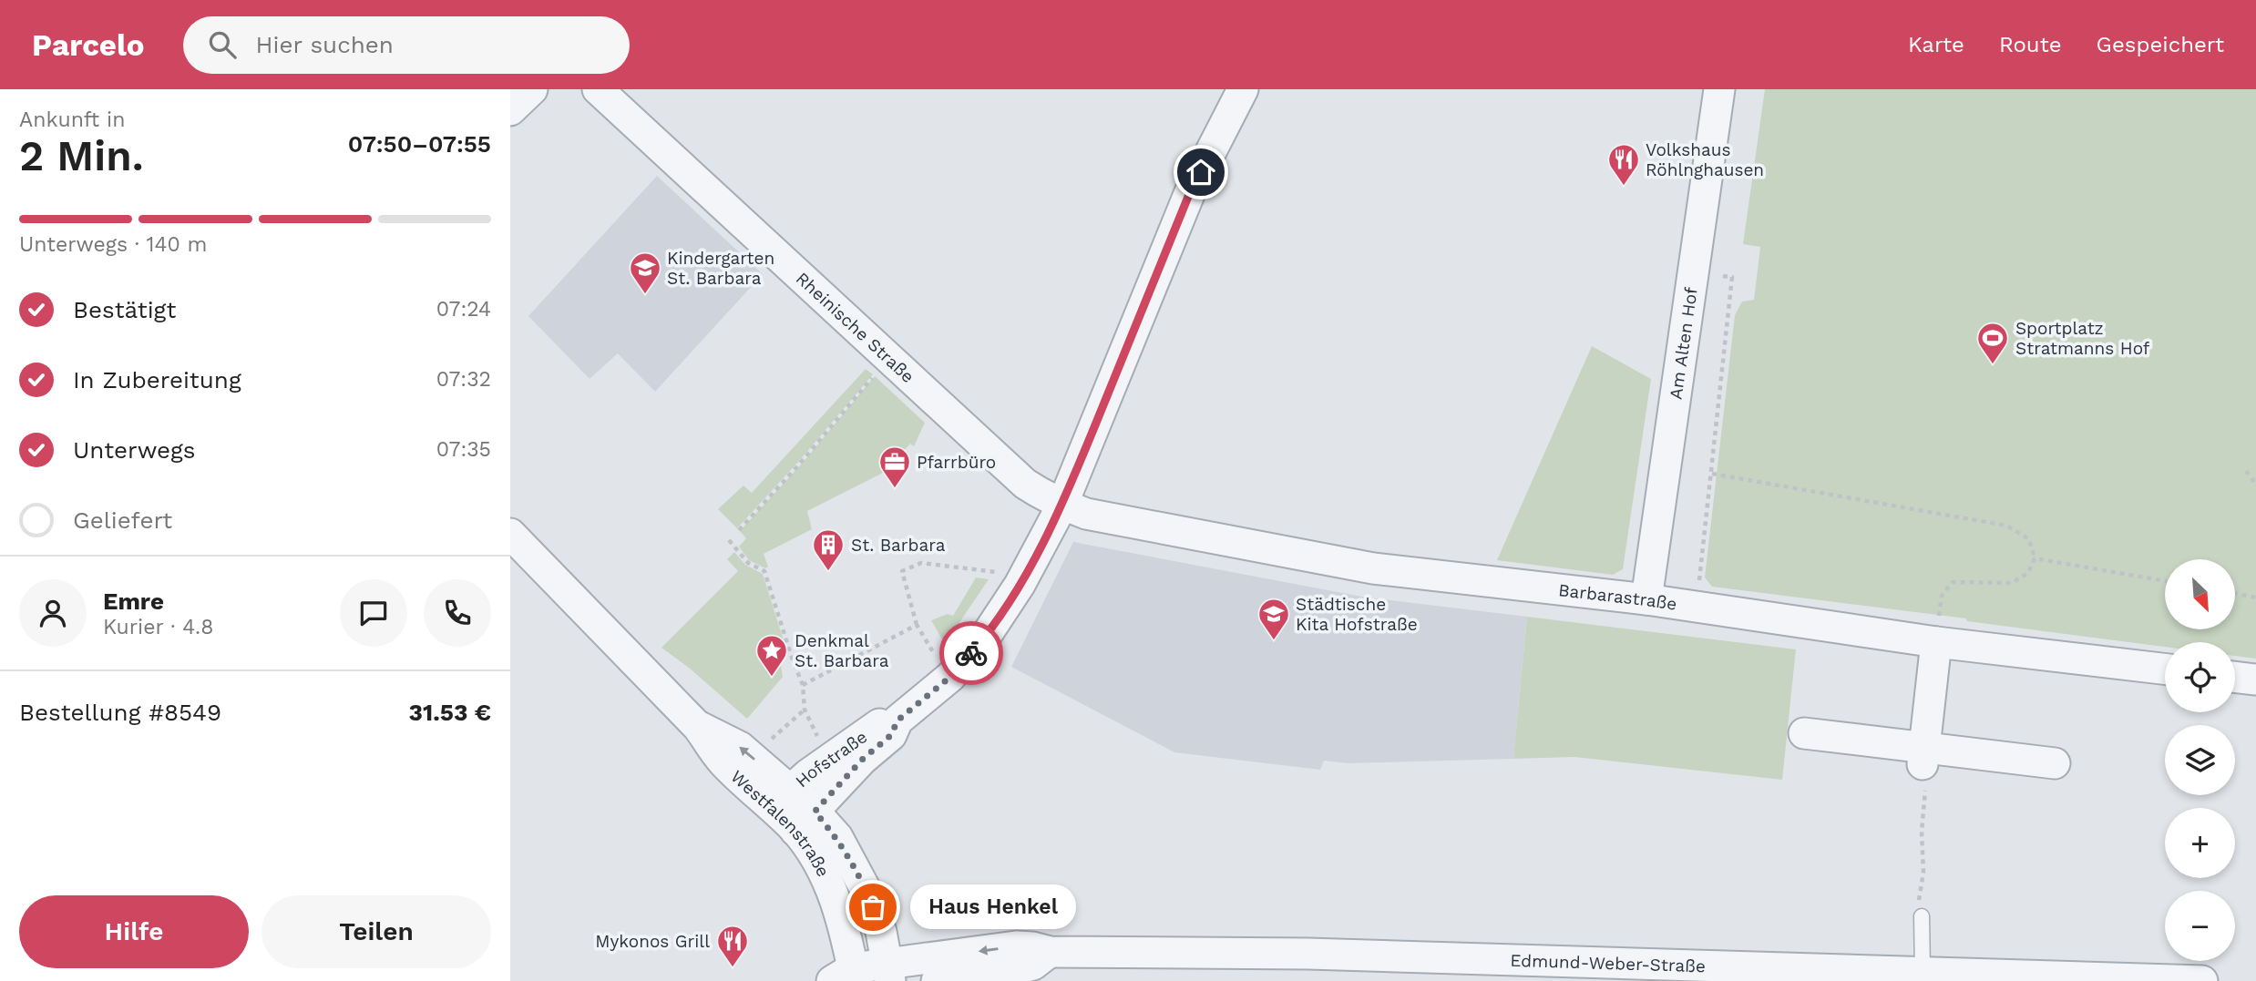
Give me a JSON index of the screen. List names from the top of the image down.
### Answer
{
  "streets": {
    "street": [
      "Rheinische Straße",
      "Am Alten Hof",
      "Barbarastraße",
      "Hofstraße",
      "Westfalenstraße",
      "Edmund-Weber-Straße"
    ]
  },
  "crossings": [
    ["Rheinische Straße", "Barbarastraße"],
    ["Rheinische Straße", "Hofstraße"],
    ["Am Alten Hof", "Barbarastraße"],
    ["Barbarastraße", "Hofstraße"],
    ["Hofstraße", "Westfalenstraße"],
    ["Westfalenstraße", "Edmund-Weber-Straße"]
  ],
  "places": {
    "restaurant": ["Volkshaus Röhlnghausen", "Mykonos Grill"],
    "school or university": ["Kindergarten St. Barbara", "Städtische Kita Hofstraße"],
    "sports": ["Sportplatz Stratmanns Hof"],
    "office": ["Pfarrbüro"],
    "building": ["St. Barbara"],
    "place": ["Denkmal St. Barbara"],
    "other": ["Haus Henkel"]
  },
  "north": "bottom right",
  "page": {
    "header": "Parcelo",
    "search": "Hier suchen",
    "nav": ["Karte", "Route", "Gespeichert"],
    "heading": ["2 Min.", "Ankunft in", "07:50–07:55"],
    "panel": [
      "Emre",
      "Kurier · 4.8",
      "Bestellung #8549",
      "31.53 €"
    ],
    "bar": "Unterwegs · 140 m",
    "list": [
      ["Bestätigt", "07:24"],
      ["In Zubereitung", "07:32"],
      ["Unterwegs", "07:35"],
      "Geliefert"
    ],
    "map_buttons": ["+", "−"],
    "buttons": ["Hilfe", "Teilen"],
    "bubble": "Haus Henkel"
  }
}
